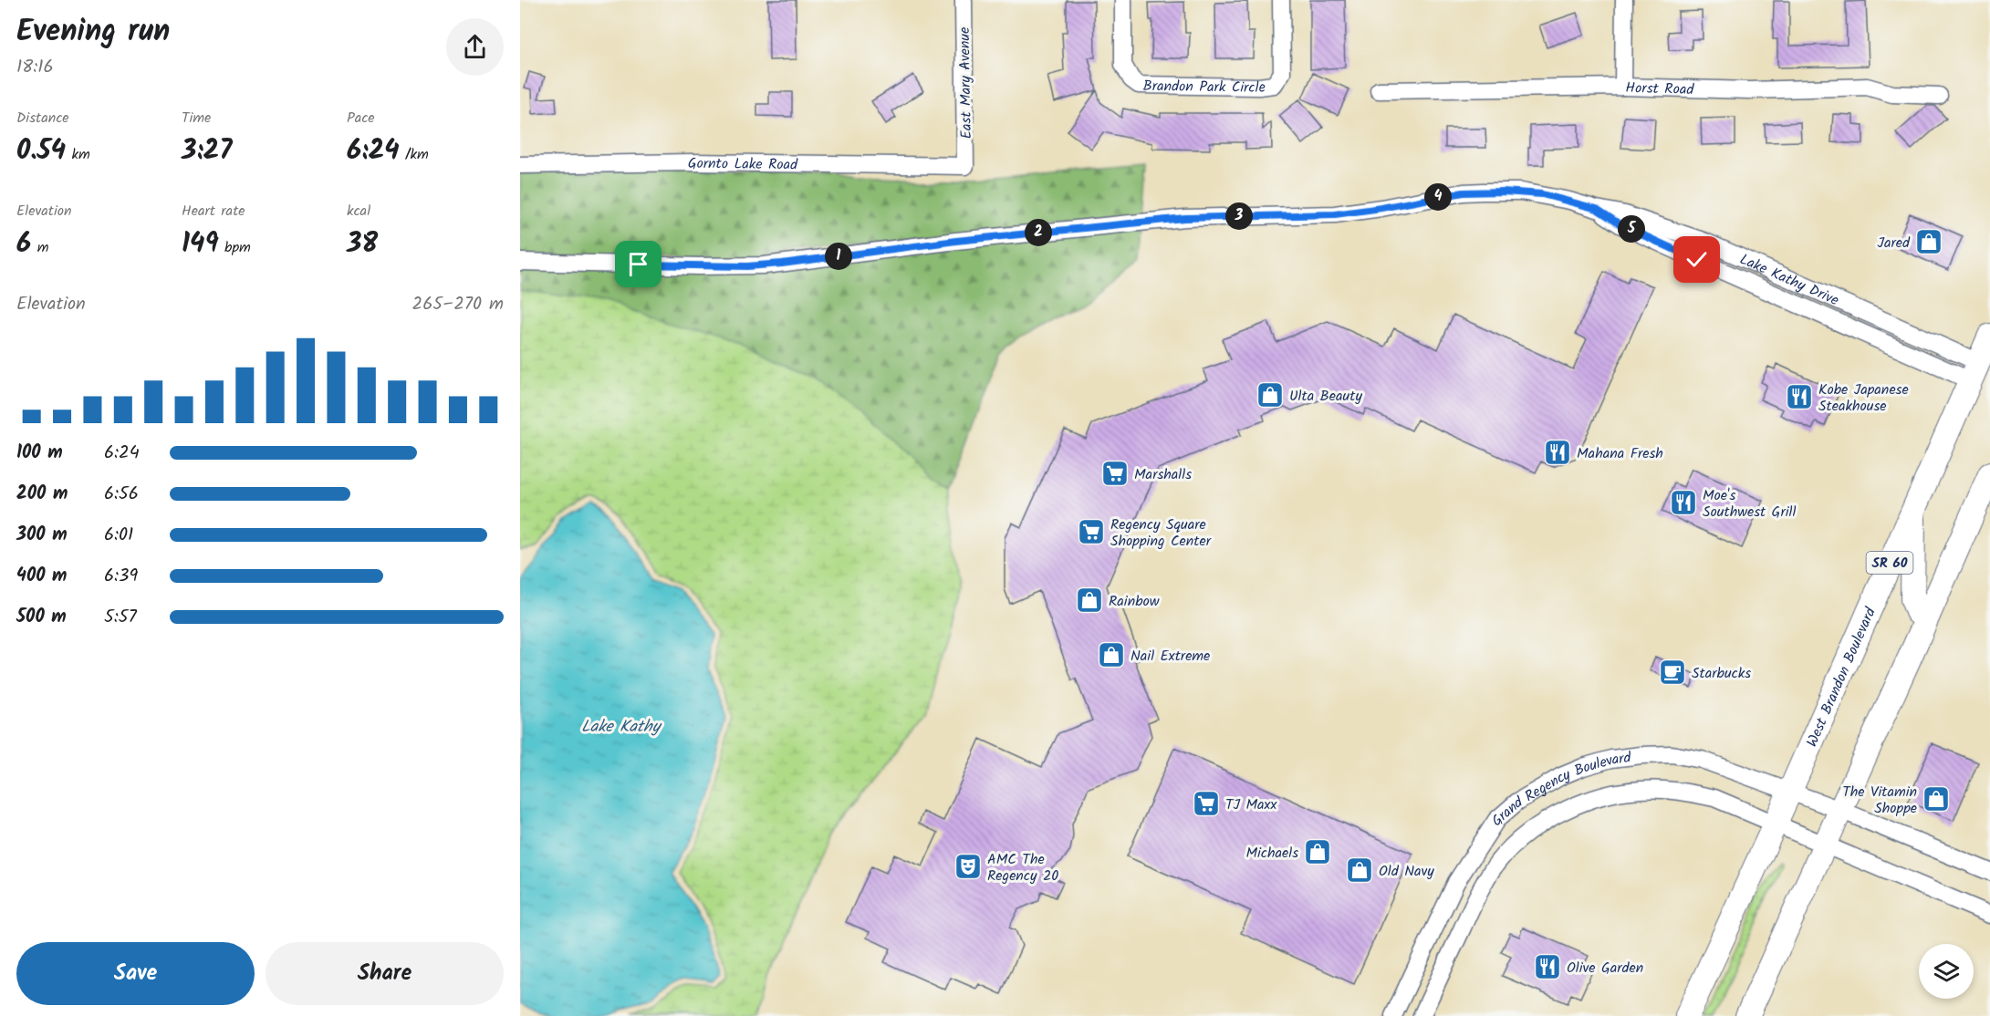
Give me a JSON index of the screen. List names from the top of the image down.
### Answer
{
  "streets": {
    "highway": ["SR 60", "West Brandon Boulevard"],
    "street": [
      "East Mary Avenue",
      "Brandon Park Circle",
      "Horst Road",
      "Gornto Lake Road",
      "Lake Kathy Drive",
      "Grand Regency Boulevard"
    ]
  },
  "crossings": [
    ["East Mary Avenue", "Gornto Lake Road"],
    ["Lake Kathy Drive", "West Brandon Boulevard"],
    ["West Brandon Boulevard", "Grand Regency Boulevard"]
  ],
  "water": ["Lake Kathy"],
  "places": {
    "shop": [
      "Jared",
      "Ulta Beauty",
      "Rainbow",
      "Nail Extreme",
      "The Vitamin Shoppe",
      "Michaels",
      "Old Navy"
    ],
    "restaurant": [
      "Kobe Japanese Steakhouse",
      "Mahana Fresh",
      "Moe's Southwest Grill",
      "Olive Garden"
    ],
    "supermarket": ["Marshalls", "Regency Square Shopping Center", "TJ Maxx"],
    "cafe": ["Starbucks"],
    "theatre": ["AMC The Regency 20"]
  },
  "page": {
    "heading": ["Evening run", "18:16"],
    "stats": [
      ["Distance", "0.54 km"],
      ["Time", "3:27"],
      ["Pace", "6:24 /km"],
      ["Elevation", "6 m"],
      ["Heart rate", "149 bpm"],
      ["kcal", "38"]
    ],
    "pins": [
      "4",
      "3",
      "5",
      "2",
      "1"
    ],
    "chart": ["Elevation", "265–270 m"],
    "list": [
      {
        "name": "100 m",
        "note": "6:24"
      },
      {
        "name": "200 m",
        "note": "6:56"
      },
      {
        "name": "300 m",
        "note": "6:01"
      },
      {
        "name": "400 m",
        "note": "6:39"
      },
      {
        "name": "500 m",
        "note": "5:57"
      }
    ],
    "buttons": ["Save", "Share"]
  }
}
